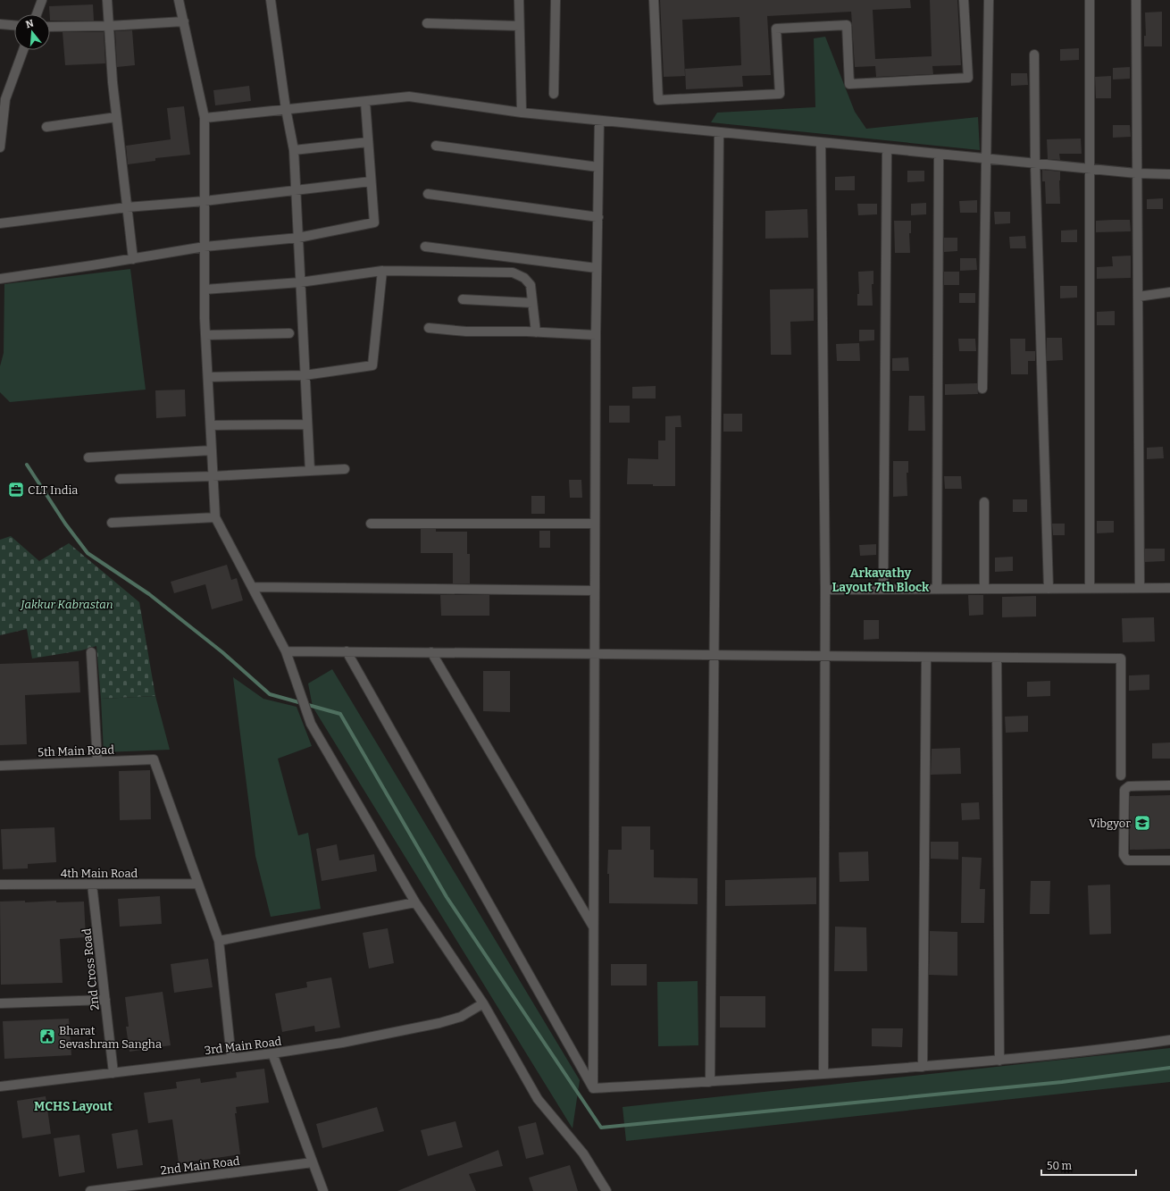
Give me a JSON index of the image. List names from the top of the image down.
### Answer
{
  "streets": {
    "street": [
      "5th Main Road",
      "4th Main Road",
      "2nd Cross Road",
      "3rd Main Road",
      "2nd Main Road"
    ]
  },
  "crossings": [
    ["5th Main Road", "4th Main Road"],
    ["4th Main Road", "2nd Cross Road"],
    ["2nd Cross Road", "3rd Main Road"]
  ],
  "districts": ["Arkavathy Layout 7th Block", "MCHS Layout"],
  "parks": ["Jakkur Kabrastan"],
  "places": {
    "office": ["CLT India"],
    "school or university": ["Vibgyor"],
    "public building": ["Bharat Sevashram Sangha"]
  },
  "scale_bar": "50 m",
  "north": "top"
}
